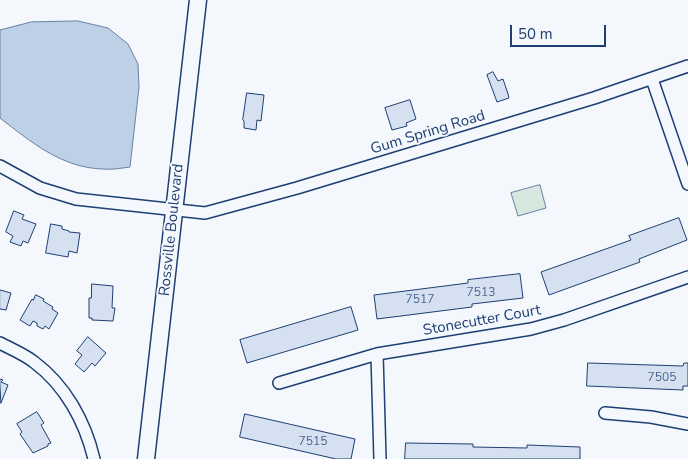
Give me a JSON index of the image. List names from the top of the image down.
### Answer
{
  "streets": {
    "main road": ["Rossville Boulevard"],
    "street": ["Gum Spring Road", "Stonecutter Court"]
  },
  "crossings": [
    ["Gum Spring Road", "Rossville Boulevard"]
  ],
  "house_numbers": [
    "7513",
    "7517",
    "7505",
    "7515"
  ],
  "scale_bar": "50 m"
}
